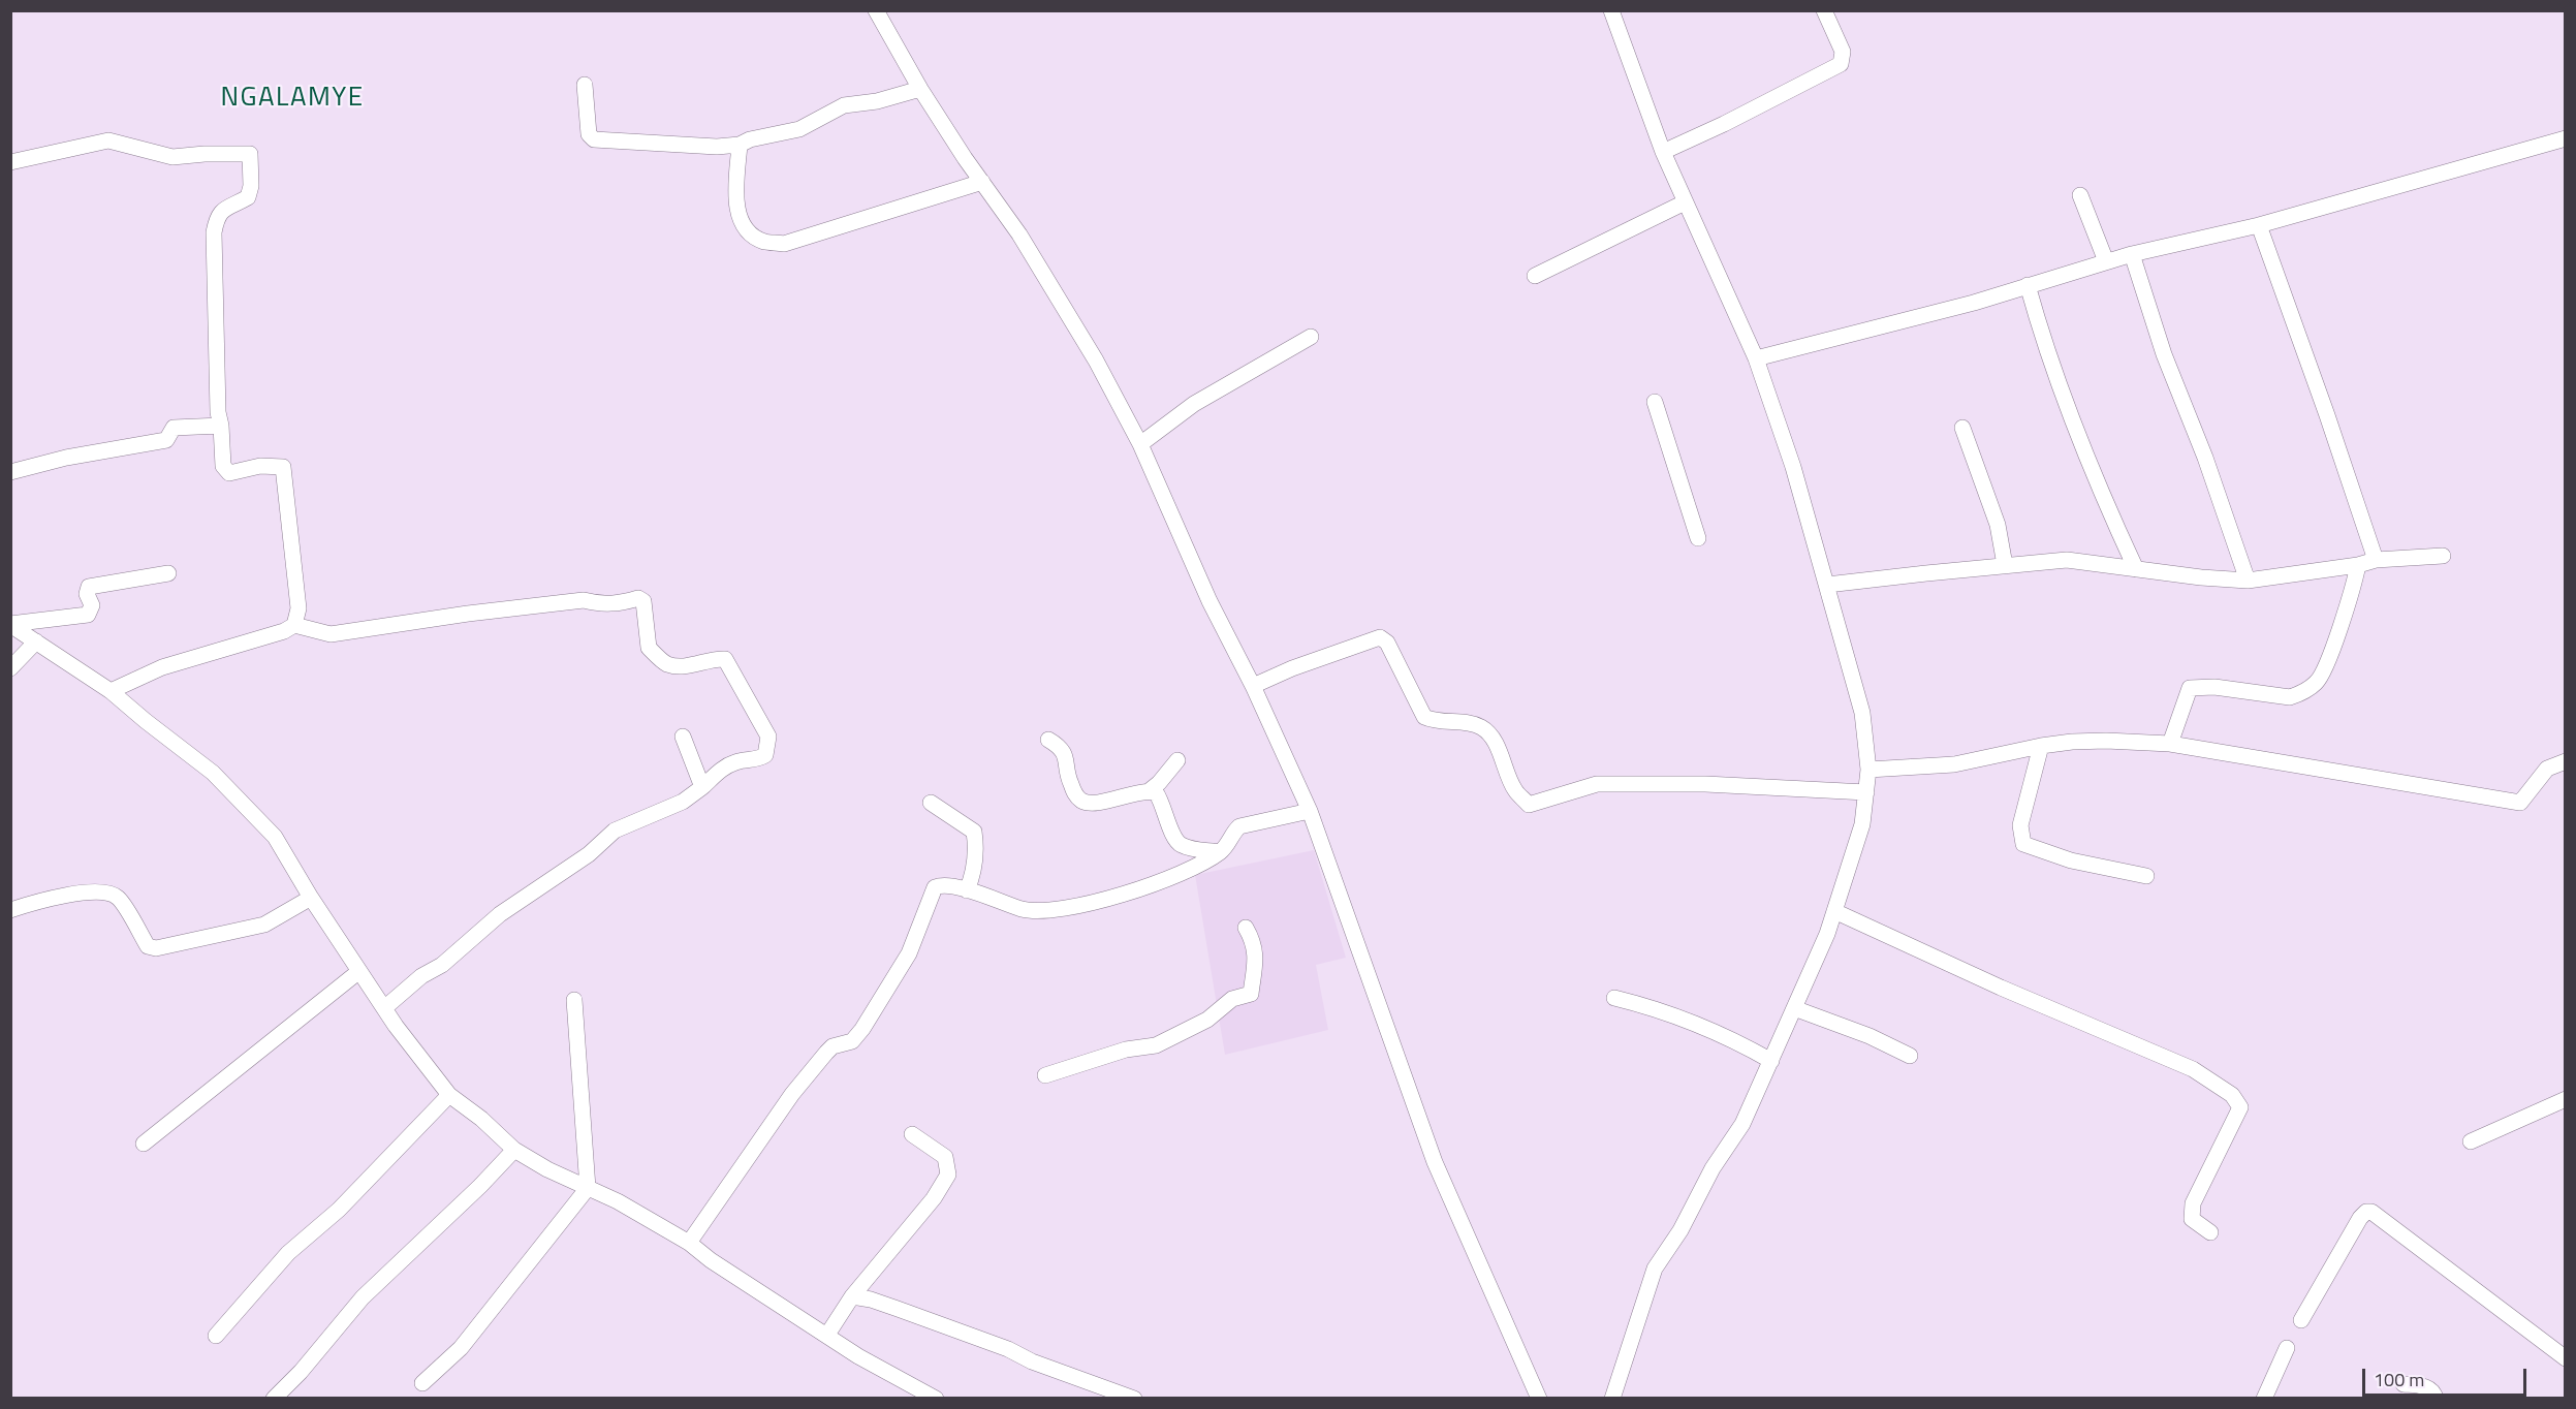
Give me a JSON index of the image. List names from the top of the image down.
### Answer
{
  "districts": ["NGALAMYE"],
  "scale_bar": "100 m"
}
